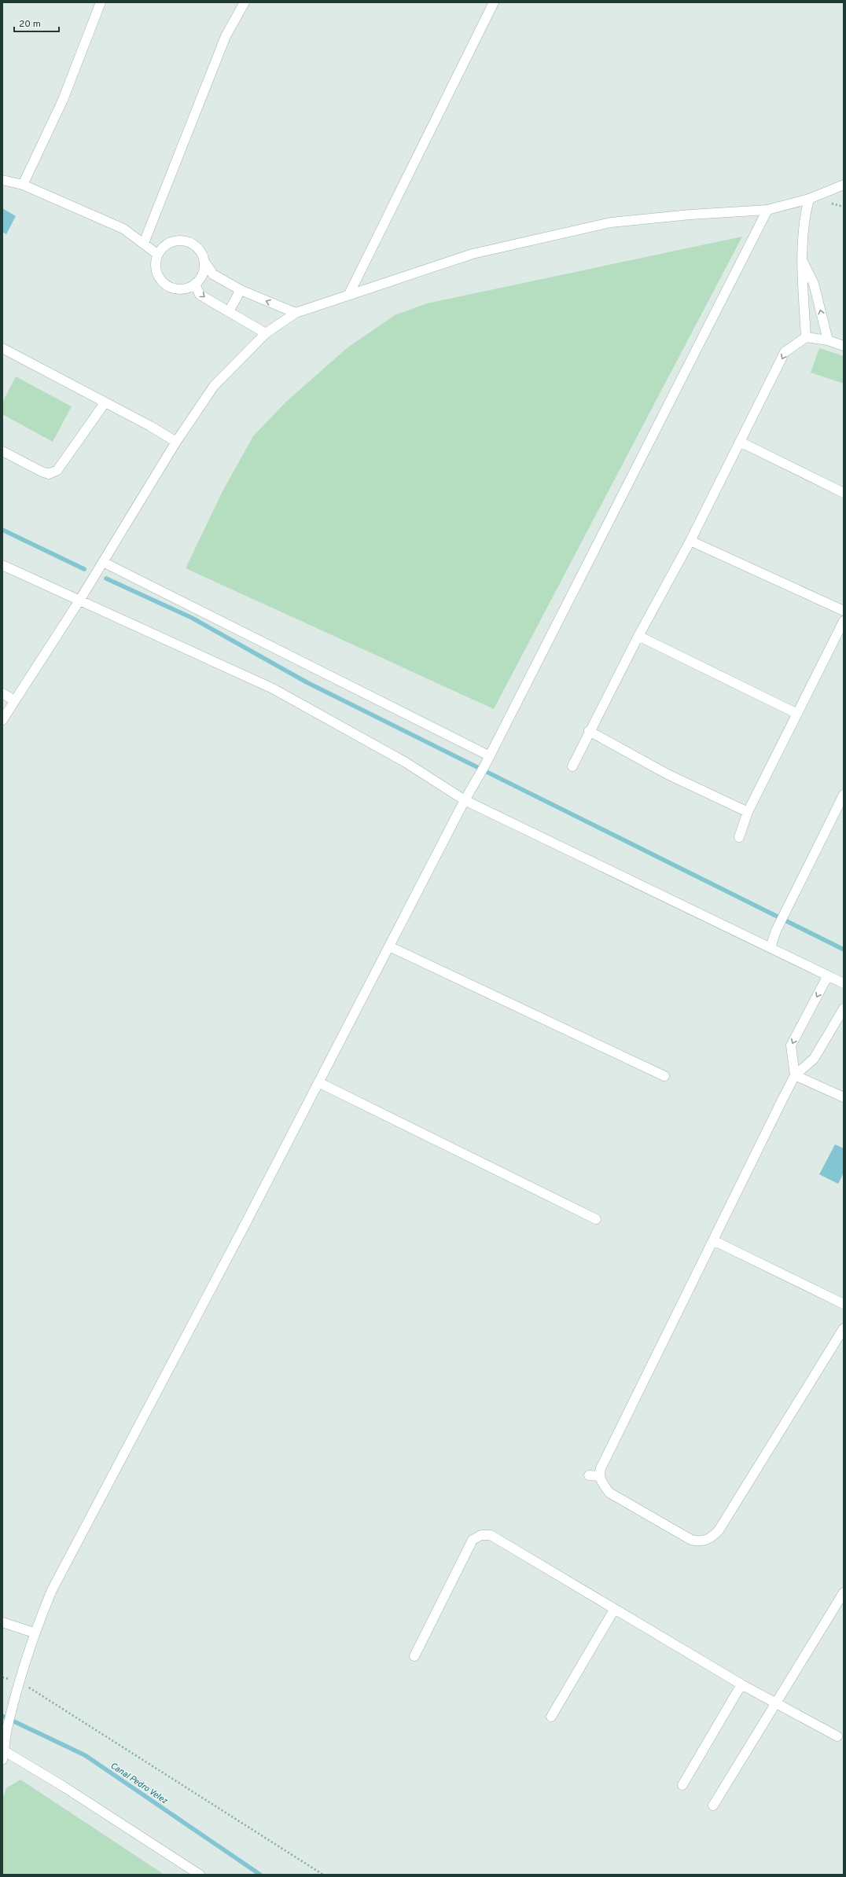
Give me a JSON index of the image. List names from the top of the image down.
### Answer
{
  "water": ["Canal Pedro Velez"],
  "scale_bar": "20 m"
}
